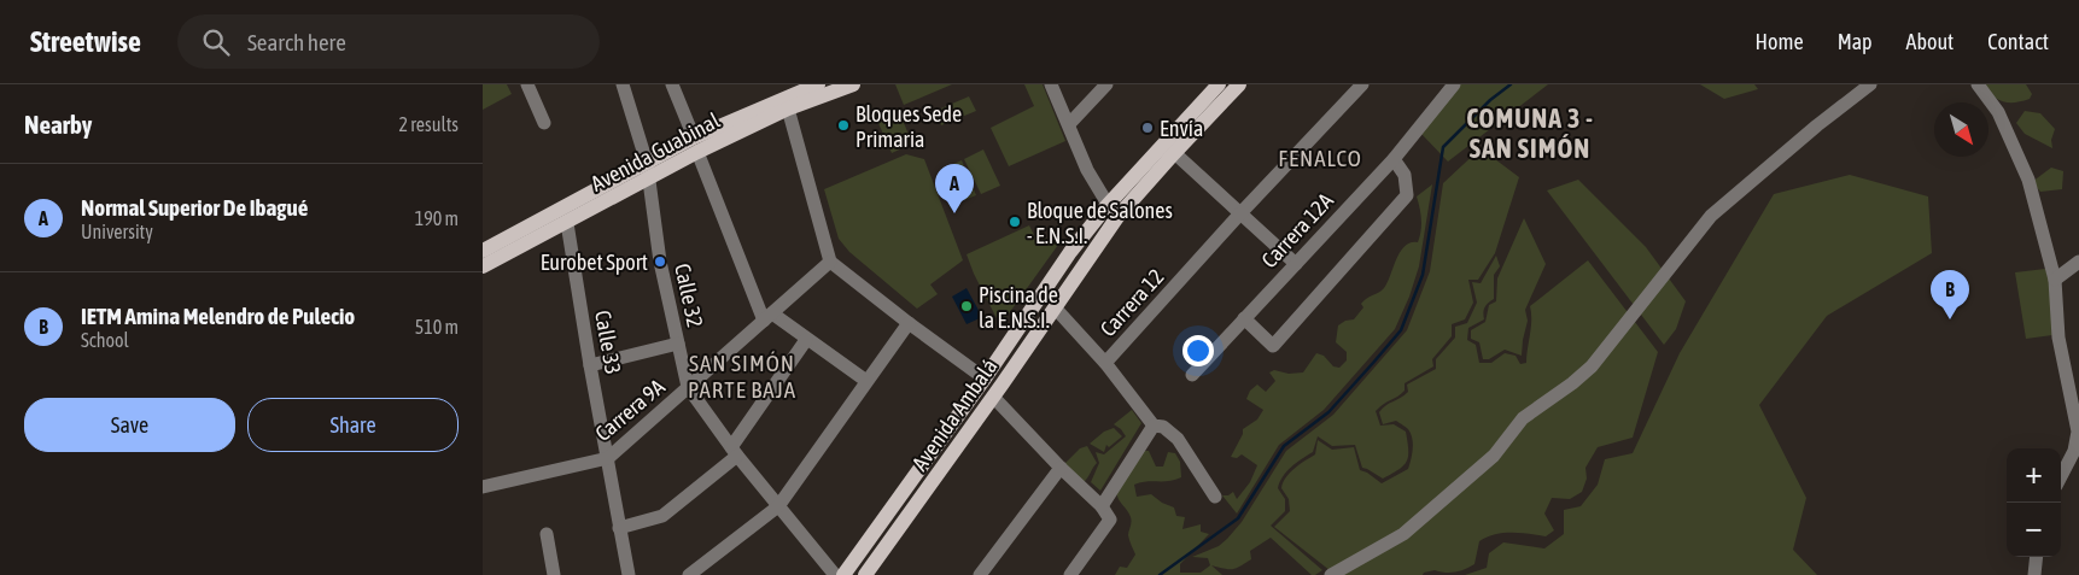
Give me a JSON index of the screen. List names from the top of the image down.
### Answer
{
  "streets": {
    "main road": ["Avenida Guabinal", "Avenida Ambalá"],
    "street": [
      "Carrera 12A",
      "Calle 32",
      "Carrera 12",
      "Calle 33",
      "Carrera 9A"
    ]
  },
  "crossings": [
    ["Avenida Guabinal", "Calle 32"],
    ["Avenida Guabinal", "Calle 33"],
    ["Calle 32", "Carrera 9A"],
    ["Calle 33", "Carrera 9A"]
  ],
  "districts": ["COMUNA 3 - SAN SIMÓN", "FENALCO", "SAN SIMÓN PARTE BAJA"],
  "places": [
    "Bloques Sede Primaria",
    "Envía",
    "Bloque de Salones - E.N.S.I.",
    "Eurobet Sport",
    "Piscina de la E.N.S.I."
  ],
  "north": "bottom right",
  "page": {
    "header": "Streetwise",
    "search": "Search here",
    "nav": [
      "Home",
      "Map",
      "About",
      "Contact"
    ],
    "heading": ["Nearby", "2 results"],
    "list": [
      {
        "mark": "A",
        "name": "Normal Superior De Ibagué",
        "note": "University",
        "value": "190 m"
      },
      {
        "mark": "B",
        "name": "IETM Amina Melendro de Pulecio",
        "note": "School",
        "value": "510 m"
      }
    ],
    "pins": ["A", "B"],
    "buttons": ["Save", "Share"],
    "map_buttons": ["+", "−"]
  }
}
